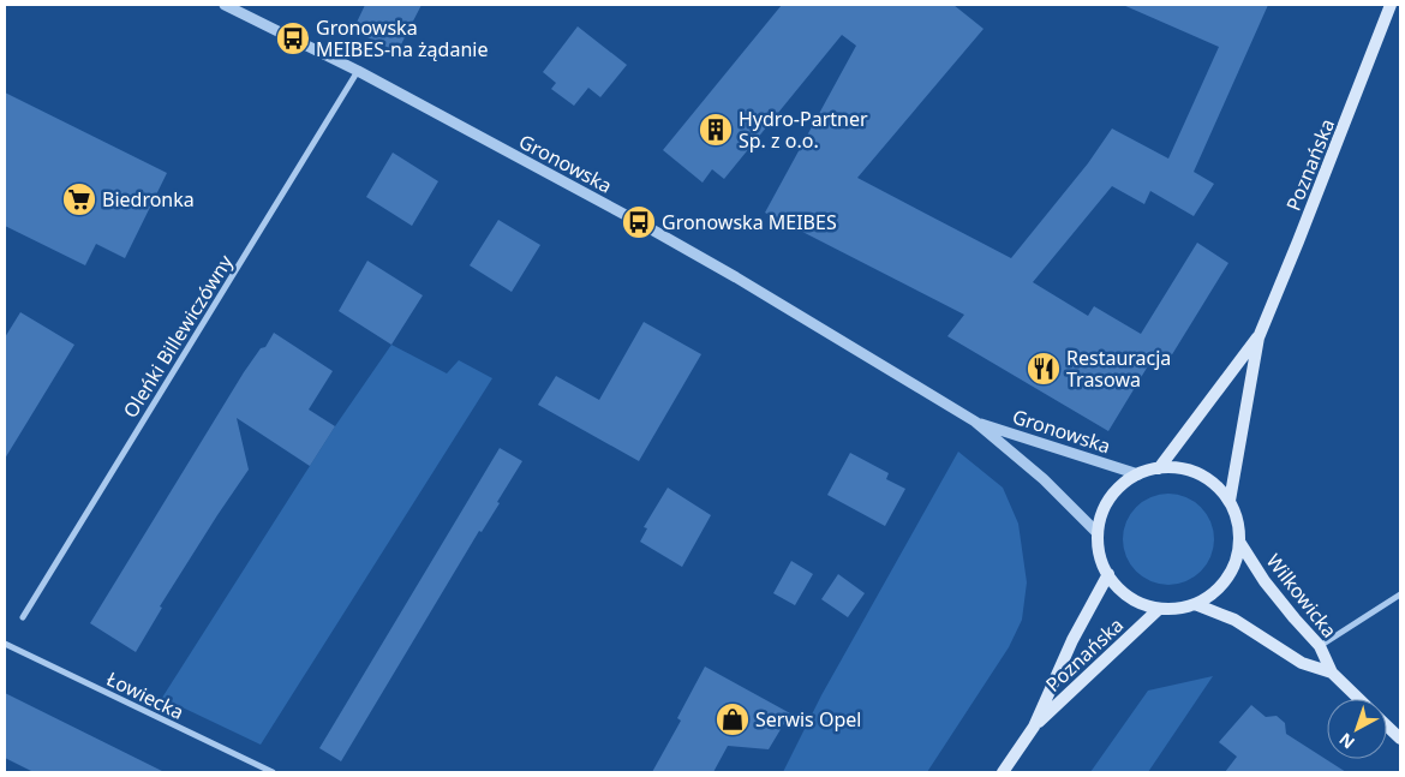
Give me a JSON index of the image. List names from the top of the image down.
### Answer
{
  "streets": {
    "main road": ["Poznańska", "Wilkowicka"],
    "street": ["Gronowska", "Oleńki Billewiczówny", "Łowiecka"]
  },
  "crossings": [
    ["Gronowska", "Poznańska"],
    ["Gronowska", "Oleńki Billewiczówny"],
    ["Gronowska", "Wilkowicka"],
    ["Poznańska", "Wilkowicka"]
  ],
  "places": {
    "bus stop": ["Gronowska MEIBES-na żądanie", "Gronowska MEIBES"],
    "building": ["Hydro-Partner Sp. z o.o."],
    "supermarket": ["Biedronka"],
    "restaurant": ["Restauracja Trasowa"],
    "shop": ["Serwis Opel"]
  },
  "north": "bottom left"
}
